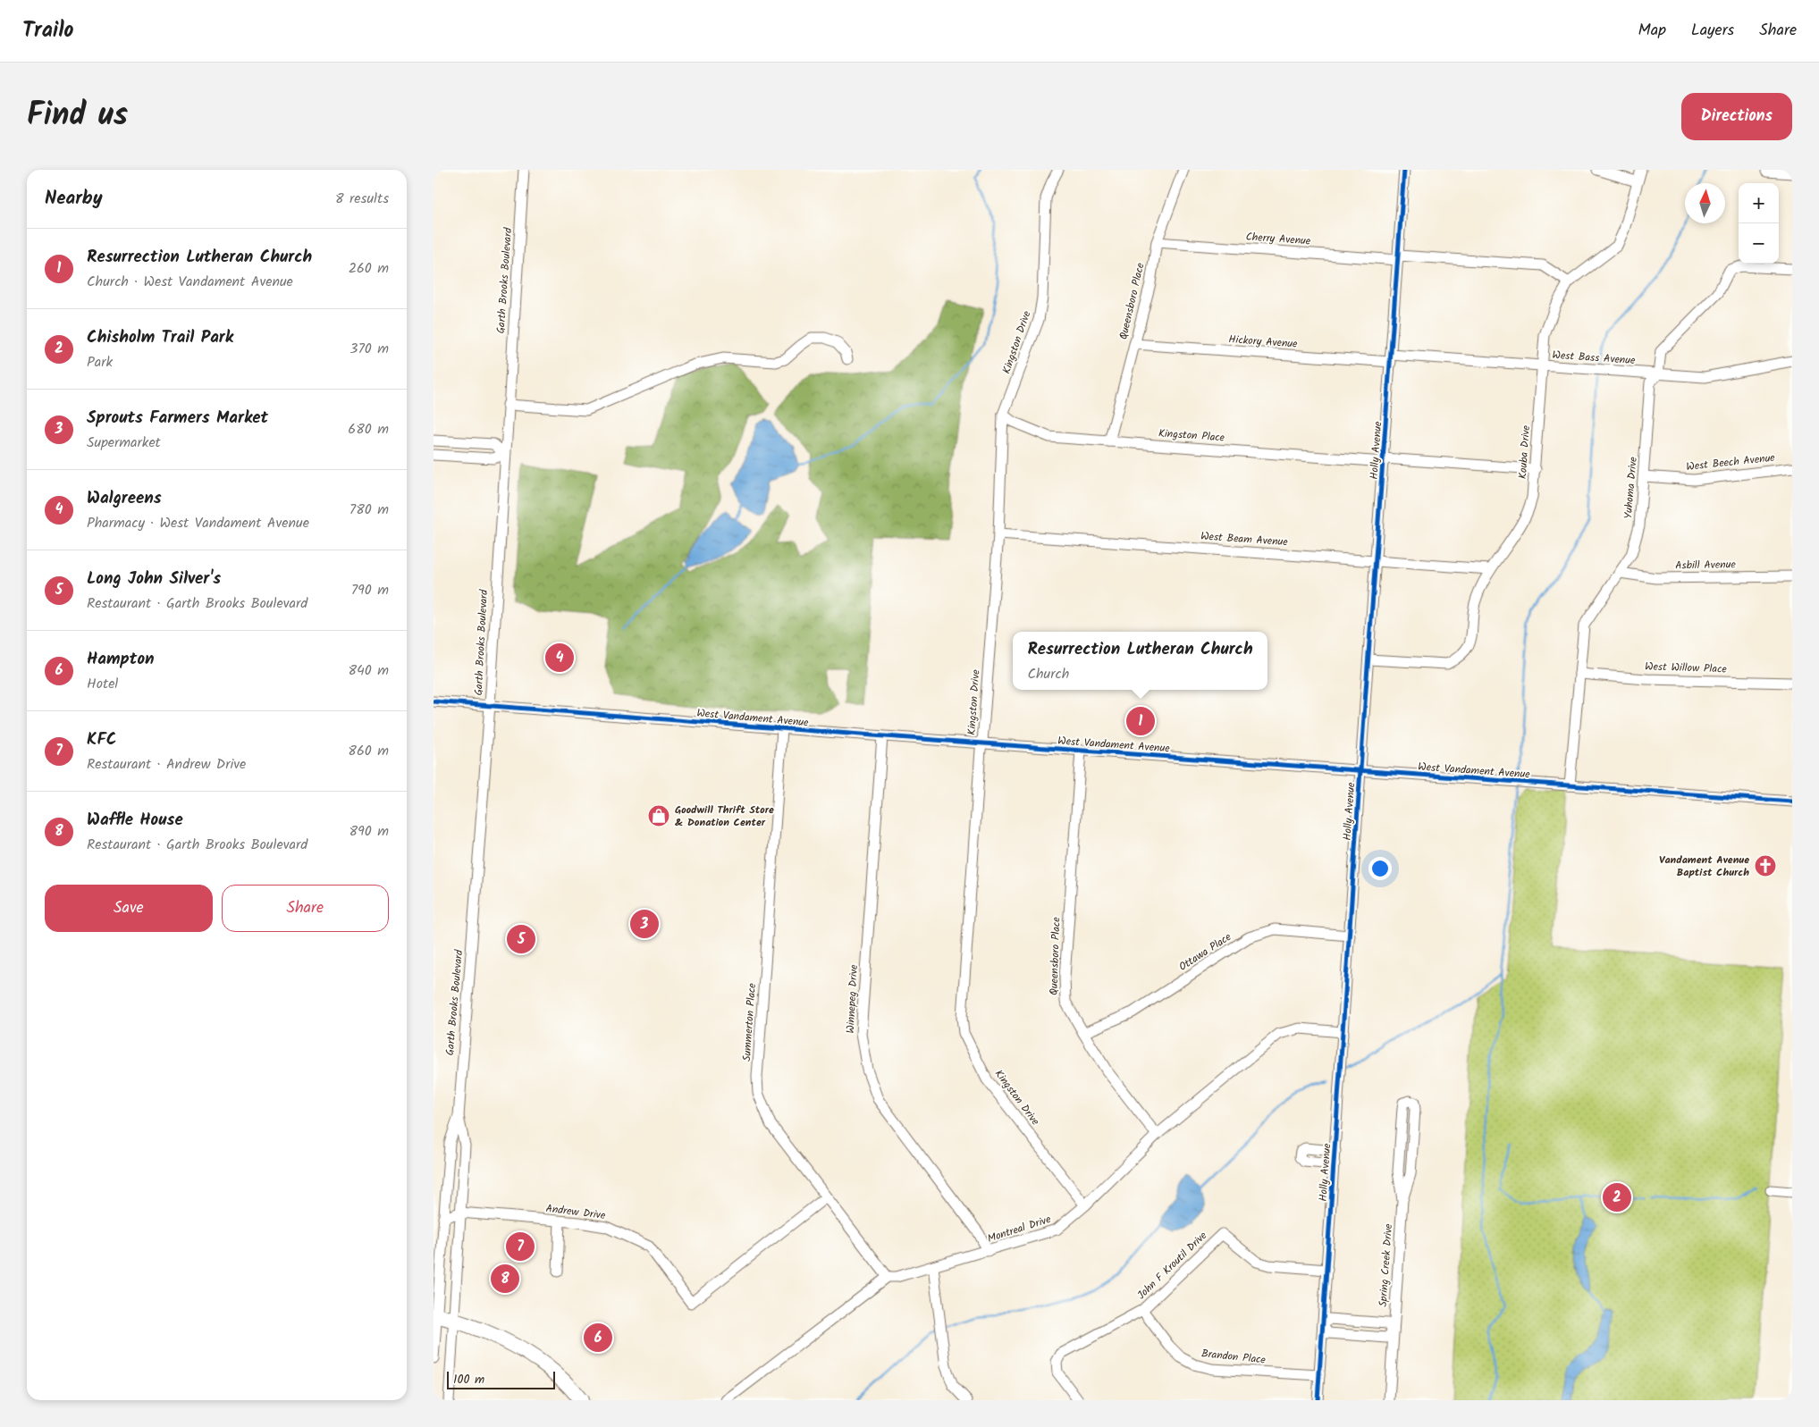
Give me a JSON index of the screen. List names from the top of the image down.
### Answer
{
  "streets": {
    "street": [
      "Cherry Avenue",
      "Garth Brooks Boulevard",
      "Queensboro Place",
      "Hickory Avenue",
      "Kingston Drive",
      "West Bass Avenue",
      "Kingston Place",
      "Holly Avenue",
      "Kouba Drive",
      "West Beech Avenue",
      "Yuhoma Drive",
      "West Beam Avenue",
      "Asbill Avenue",
      "West Willow Place",
      "West Vandament Avenue",
      "Ottawa Place",
      "Winnepeg Drive",
      "Summerton Place",
      "Andrew Drive",
      "Montreal Drive",
      "John F Kroutil Drive",
      "Spring Creek Drive",
      "Brandon Place"
    ]
  },
  "crossings": [
    ["Cherry Avenue", "Queensboro Place"],
    ["Cherry Avenue", "Holly Avenue"],
    ["Cherry Avenue", "Kouba Drive"],
    ["Garth Brooks Boulevard", "West Vandament Avenue"],
    ["Garth Brooks Boulevard", "Andrew Drive"],
    ["Queensboro Place", "Hickory Avenue"],
    ["Queensboro Place", "Kingston Place"],
    ["Queensboro Place", "West Vandament Avenue"],
    ["Queensboro Place", "Ottawa Place"],
    ["Queensboro Place", "Montreal Drive"],
    ["Hickory Avenue", "West Bass Avenue"],
    ["Hickory Avenue", "Holly Avenue"],
    ["Kingston Drive", "Kingston Place"],
    ["Kingston Drive", "West Beam Avenue"],
    ["Kingston Drive", "West Vandament Avenue"],
    ["Kingston Drive", "Montreal Drive"],
    ["West Bass Avenue", "Holly Avenue"],
    ["West Bass Avenue", "Kouba Drive"],
    ["West Bass Avenue", "Yuhoma Drive"],
    ["Kingston Place", "Holly Avenue"],
    ["Kingston Place", "Kouba Drive"],
    ["Holly Avenue", "Kouba Drive"],
    ["Holly Avenue", "West Beam Avenue"],
    ["Holly Avenue", "West Vandament Avenue"],
    ["Holly Avenue", "Ottawa Place"],
    ["Holly Avenue", "Montreal Drive"],
    ["Holly Avenue", "John F Kroutil Drive"],
    ["Holly Avenue", "Spring Creek Drive"],
    ["Holly Avenue", "Brandon Place"],
    ["Kouba Drive", "West Beam Avenue"],
    ["West Beech Avenue", "Yuhoma Drive"],
    ["Yuhoma Drive", "Asbill Avenue"],
    ["Yuhoma Drive", "West Willow Place"],
    ["Yuhoma Drive", "West Vandament Avenue"],
    ["West Vandament Avenue", "Winnepeg Drive"],
    ["West Vandament Avenue", "Summerton Place"],
    ["Winnepeg Drive", "Montreal Drive"],
    ["Summerton Place", "Andrew Drive"],
    ["Summerton Place", "Montreal Drive"],
    ["John F Kroutil Drive", "Brandon Place"]
  ],
  "places": {
    "shop": ["Goodwill Thrift Store & Donation Center"],
    "church": ["Vandament Avenue Baptist Church"]
  },
  "scale_bar": "100 m",
  "north": "top",
  "page": {
    "header": "Trailo",
    "nav": ["Map", "Layers", "Share"],
    "title": "Find us",
    "buttons": [
      "Directions",
      ["Save", "Share"]
    ],
    "heading": ["Nearby", "8 results"],
    "map_buttons": ["+", "−"],
    "list": [
      {
        "mark": "1",
        "name": "Resurrection Lutheran Church",
        "note": "Church · West Vandament Avenue",
        "value": "260 m"
      },
      {
        "mark": "2",
        "name": "Chisholm Trail Park",
        "note": "Park",
        "value": "370 m"
      },
      {
        "mark": "3",
        "name": "Sprouts Farmers Market",
        "note": "Supermarket",
        "value": "680 m"
      },
      {
        "mark": "4",
        "name": "Walgreens",
        "note": "Pharmacy · West Vandament Avenue",
        "value": "780 m"
      },
      {
        "mark": "5",
        "name": "Long John Silver's",
        "note": "Restaurant · Garth Brooks Boulevard",
        "value": "790 m"
      },
      {
        "mark": "6",
        "name": "Hampton",
        "note": "Hotel",
        "value": "840 m"
      },
      {
        "mark": "7",
        "name": "KFC",
        "note": "Restaurant · Andrew Drive",
        "value": "860 m"
      },
      {
        "mark": "8",
        "name": "Waffle House",
        "note": "Restaurant · Garth Brooks Boulevard",
        "value": "890 m"
      }
    ],
    "popup": ["Resurrection Lutheran Church", "Church"],
    "pins": [
      "4",
      "1",
      "3",
      "5",
      "2",
      "7",
      "8",
      "6"
    ],
    "scale": "100 m"
  }
}
